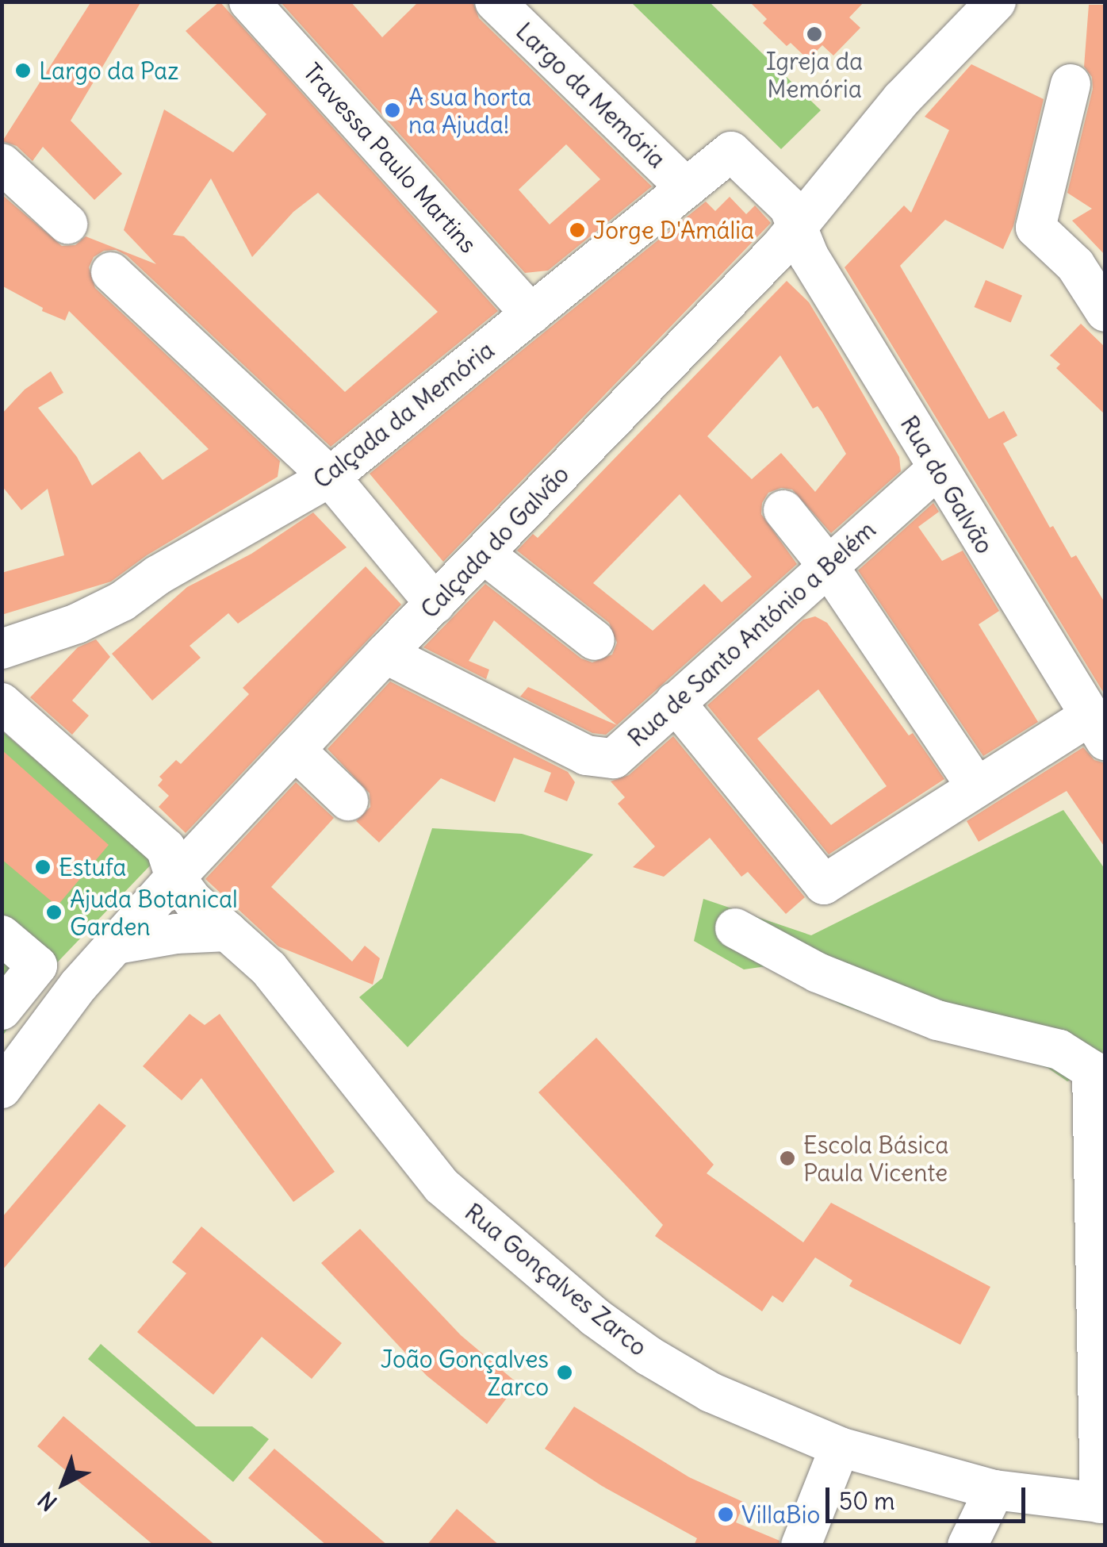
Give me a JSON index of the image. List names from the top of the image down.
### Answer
{
  "streets": {
    "street": [
      "Largo da Memória",
      "Travessa Paulo Martins",
      "Calçada da Memória",
      "Rua do Galvão",
      "Calçada do Galvão",
      "Rua de Santo António a Belém",
      "Rua Gonçalves Zarco"
    ]
  },
  "crossings": [
    ["Largo da Memória", "Calçada da Memória"],
    ["Travessa Paulo Martins", "Calçada da Memória"],
    ["Calçada da Memória", "Rua do Galvão"],
    ["Rua do Galvão", "Calçada do Galvão"],
    ["Rua do Galvão", "Rua de Santo António a Belém"],
    ["Calçada do Galvão", "Rua de Santo António a Belém"],
    ["Calçada do Galvão", "Rua Gonçalves Zarco"]
  ],
  "places": [
    "Igreja da Memória",
    "Largo da Paz",
    "A sua horta na Ajuda!",
    "Jorge D'Amália",
    "Estufa",
    "Ajuda Botanical Garden",
    "Escola Básica Paula Vicente",
    "João Gonçalves Zarco",
    "VillaBio"
  ],
  "scale_bar": "50 m",
  "north": "bottom left"
}
